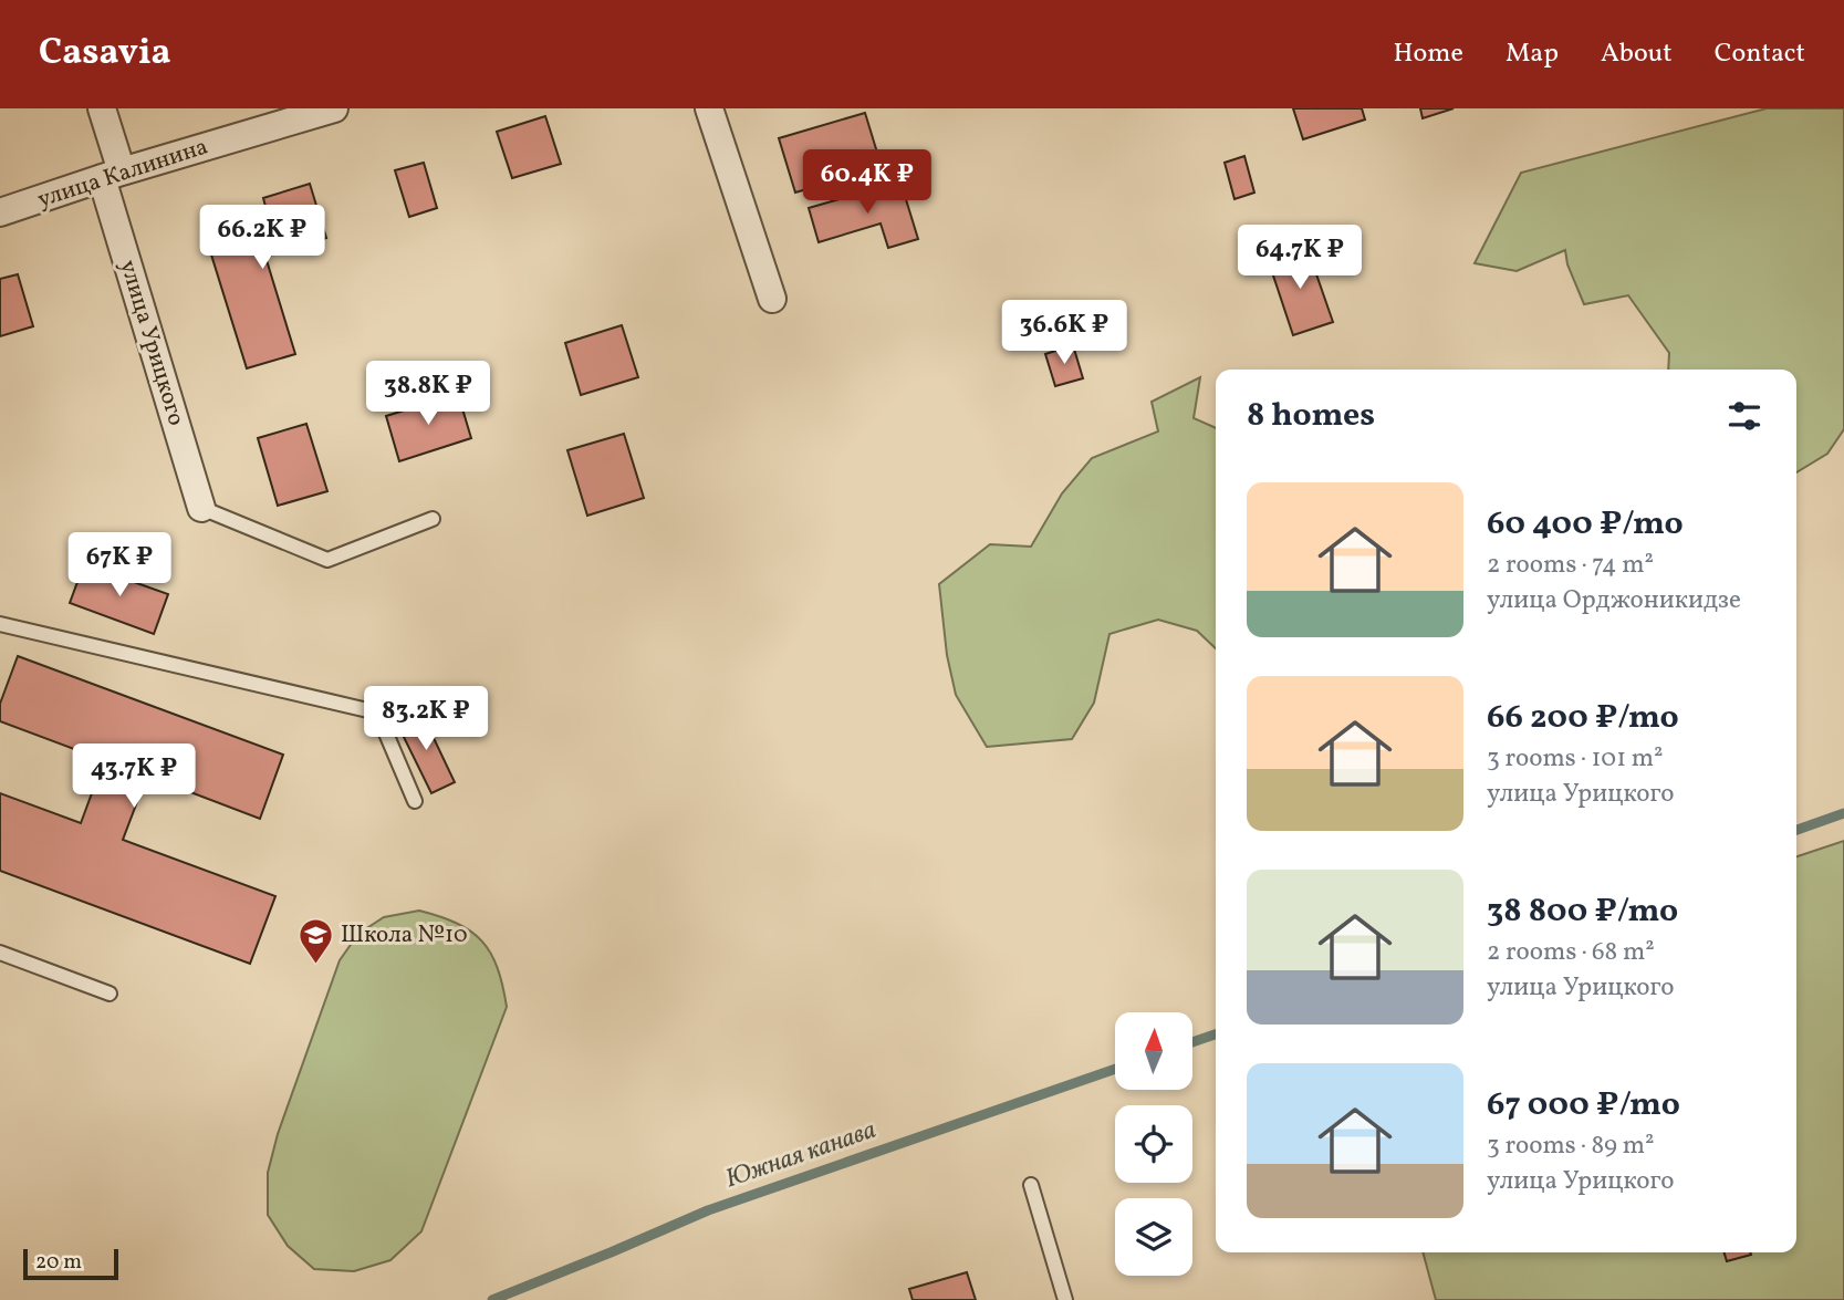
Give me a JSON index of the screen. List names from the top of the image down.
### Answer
{
  "streets": {
    "street": ["улица Калинина", "улица Урицкого"]
  },
  "crossings": [
    ["улица Калинина", "улица Урицкого"]
  ],
  "water": ["Южная канава"],
  "places": {
    "school or university": ["Школа №10"]
  },
  "scale_bar": "20 m",
  "north": "top",
  "page": {
    "header": "Casavia",
    "nav": [
      "Home",
      "Map",
      "About",
      "Contact"
    ],
    "price": [
      "60.4K ₽",
      "66.2K ₽",
      "64.7K ₽",
      "36.6K ₽",
      "38.8K ₽",
      "67K ₽",
      "83.2K ₽",
      "43.7K ₽"
    ],
    "heading": "8 homes",
    "list": [
      {
        "name": "60 400 ₽/mo",
        "note": "2 rooms · 74 m² · улица Орджоникидзе"
      },
      {
        "name": "66 200 ₽/mo",
        "note": "3 rooms · 101 m² · улица Урицкого"
      },
      {
        "name": "38 800 ₽/mo",
        "note": "2 rooms · 68 m² · улица Урицкого"
      },
      {
        "name": "67 000 ₽/mo",
        "note": "3 rooms · 89 m² · улица Урицкого"
      }
    ],
    "scale": "20 m"
  }
}
